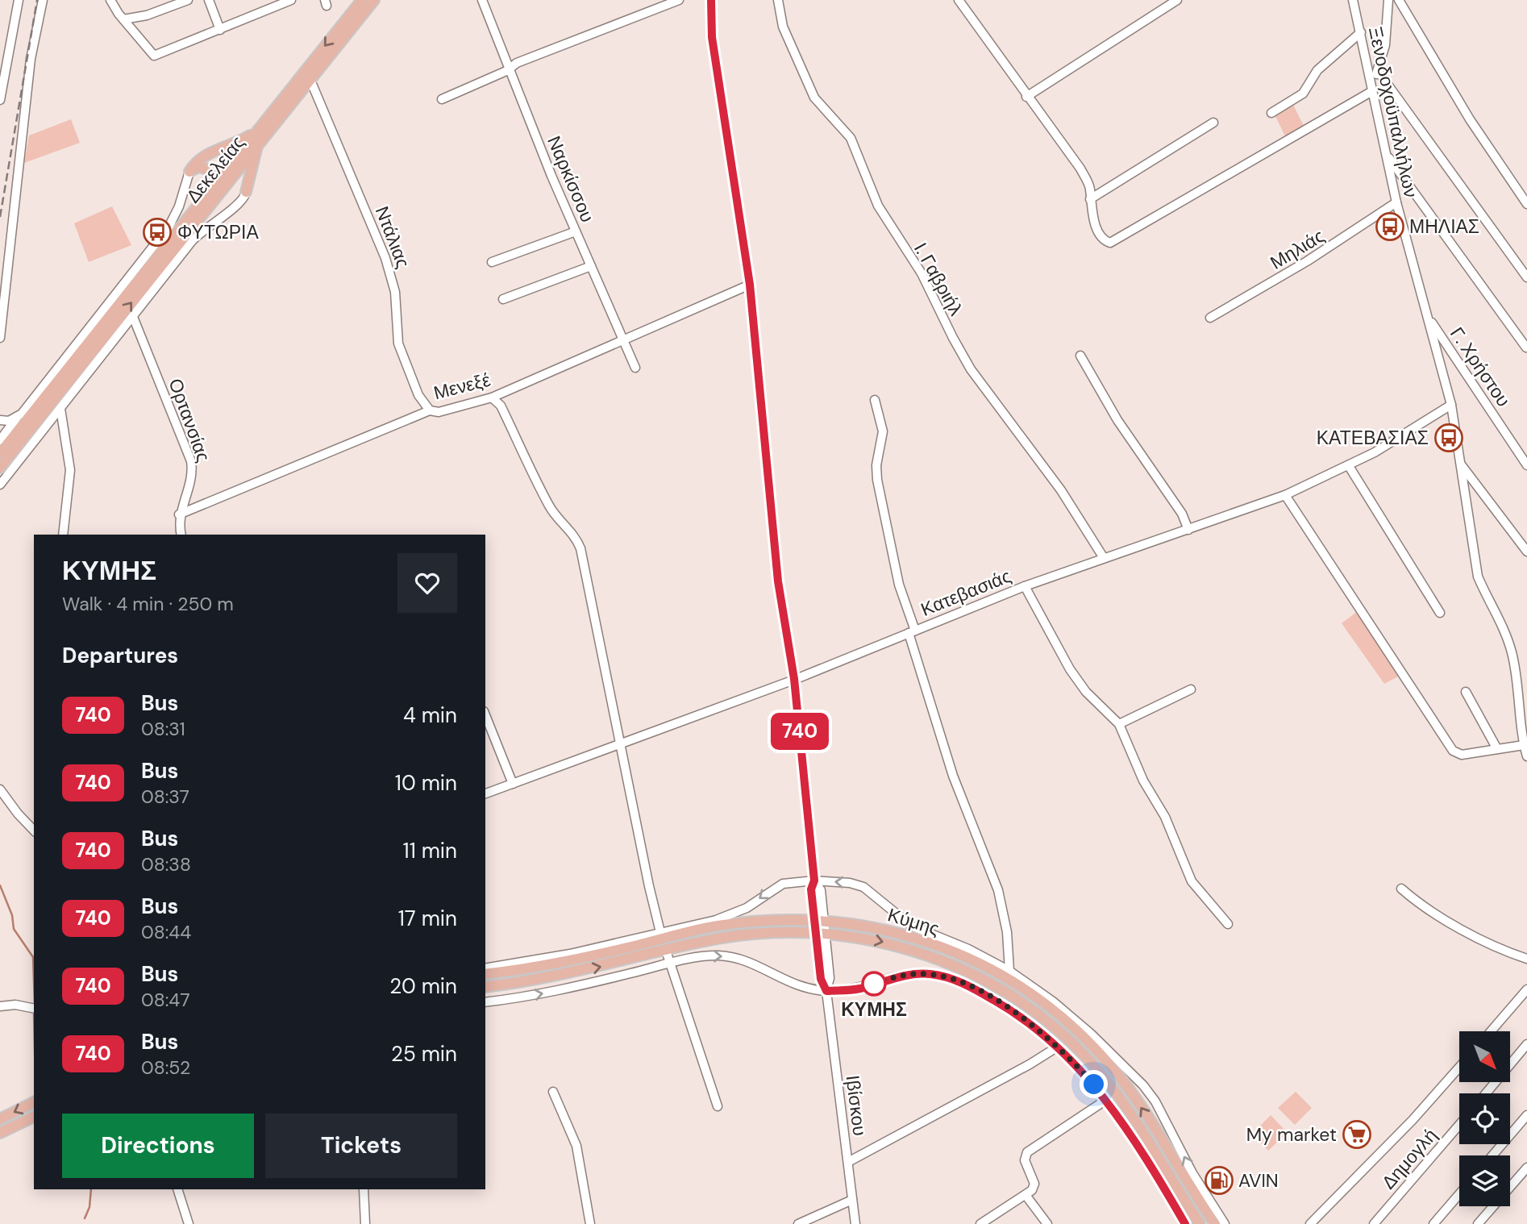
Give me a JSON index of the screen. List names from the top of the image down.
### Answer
{
  "streets": {
    "main road": ["Δεκελείας", "Κύμης"],
    "street": [
      "Ξενοδοχοϋπαλλήλων",
      "Ναρκίσσου",
      "Ντάλιας",
      "Μηλιάς",
      "Ι. Γαβριήλ",
      "Γ. Χρήστου",
      "Μενεξέ",
      "Ορτανσίας",
      "Κατεβασιάς",
      "Ιβίσκου",
      "Δημογλή"
    ]
  },
  "crossings": [
    ["Ξενοδοχοϋπαλλήλων", "Μηλιάς"],
    ["Ξενοδοχοϋπαλλήλων", "Γ. Χρήστου"],
    ["Ξενοδοχοϋπαλλήλων", "Κατεβασιάς"],
    ["Δεκελείας", "Ντάλιας"],
    ["Ναρκίσσου", "Μενεξέ"],
    ["Ντάλιας", "Μενεξέ"],
    ["Ι. Γαβριήλ", "Κατεβασιάς"],
    ["Μενεξέ", "Ορτανσίας"],
    ["Μενεξέ", "Ιβίσκου"],
    ["Κατεβασιάς", "Ιβίσκου"],
    ["Κύμης", "Ιβίσκου"]
  ],
  "places": {
    "bus stop": ["ΜΗΛΙΑΣ", "ΦΥΤΩΡΙΑ", "ΚΑΤΕΒΑΣΙΑΣ"],
    "other": ["ΚΥΜΗΣ"],
    "supermarket": ["My market"],
    "fuel station": ["AVIN"]
  },
  "lines": ["bus line 740"],
  "north": "bottom right",
  "page": {
    "on_map": "740",
    "heading": [
      ["ΚΥΜΗΣ", "Walk · 4 min · 250 m"],
      "Departures"
    ],
    "list": [
      {
        "mark": "740",
        "name": "Bus",
        "note": "08:31",
        "value": "4 min"
      },
      {
        "mark": "740",
        "name": "Bus",
        "note": "08:37",
        "value": "10 min"
      },
      {
        "mark": "740",
        "name": "Bus",
        "note": "08:38",
        "value": "11 min"
      },
      {
        "mark": "740",
        "name": "Bus",
        "note": "08:44",
        "value": "17 min"
      },
      {
        "mark": "740",
        "name": "Bus",
        "note": "08:47",
        "value": "20 min"
      },
      {
        "mark": "740",
        "name": "Bus",
        "note": "08:52",
        "value": "25 min"
      }
    ],
    "buttons": ["Directions", "Tickets"]
  }
}
